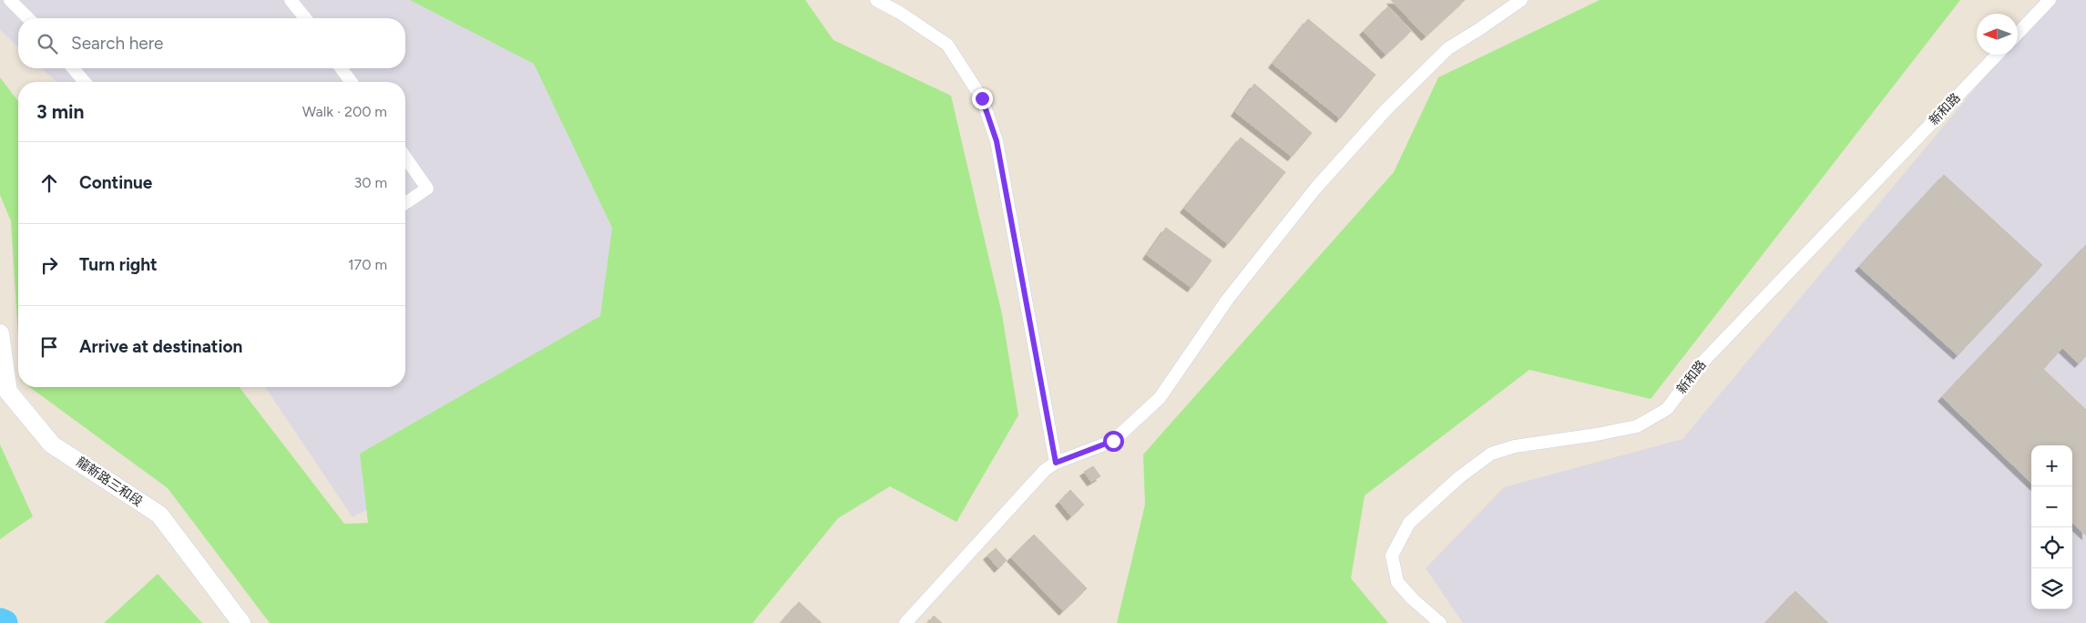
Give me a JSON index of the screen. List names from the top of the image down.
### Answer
{
  "streets": {
    "street": ["新和路", "龍新路三和段"]
  },
  "north": "left",
  "page": {
    "search": "Search here",
    "heading": ["3 min", "Walk · 200 m"],
    "list": [
      ["Continue", "30 m"],
      ["Turn right", "170 m"],
      "Arrive at destination"
    ],
    "map_buttons": ["+", "−"]
  }
}
